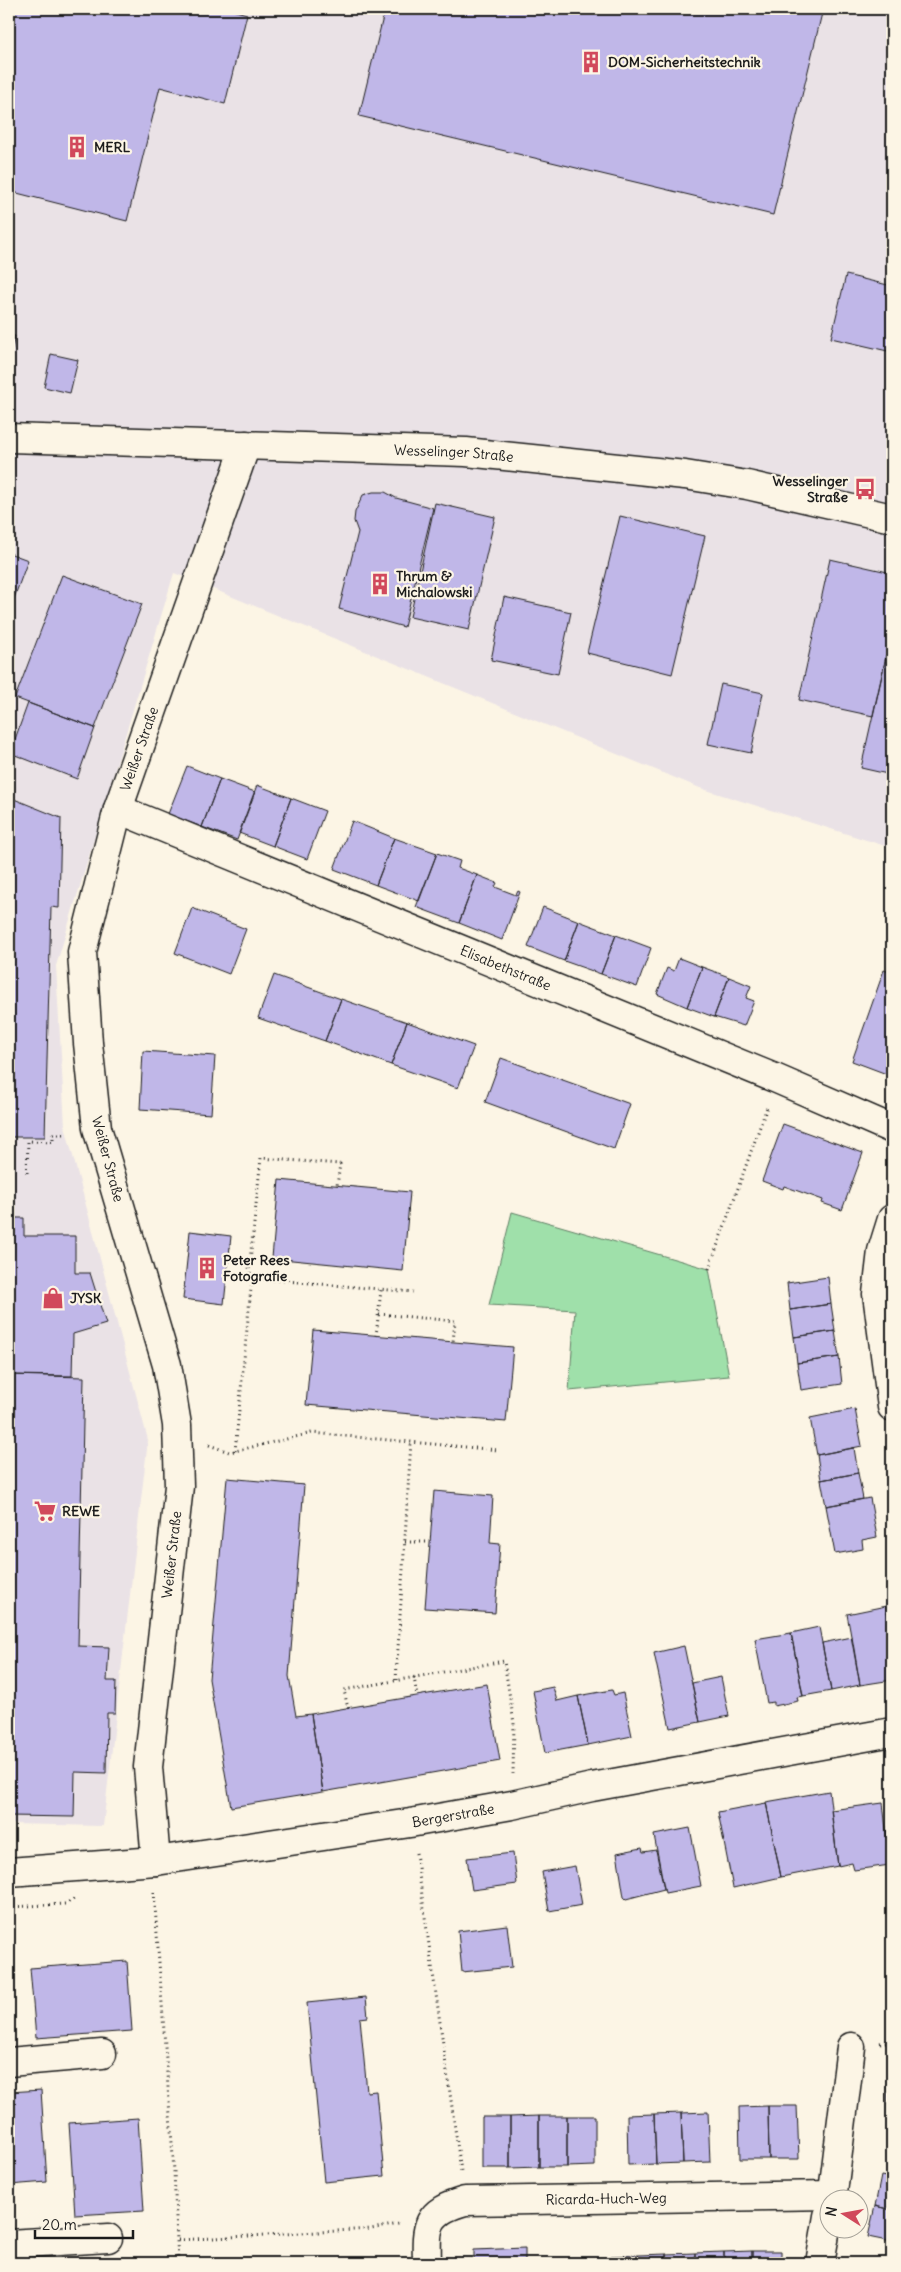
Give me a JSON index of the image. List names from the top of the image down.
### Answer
{
  "streets": {
    "street": [
      "Wesselinger Straße",
      "Weißer Straße",
      "Elisabethstraße",
      "Bergerstraße",
      "Ricarda-Huch-Weg"
    ]
  },
  "crossings": [
    ["Wesselinger Straße", "Weißer Straße"],
    ["Weißer Straße", "Elisabethstraße"],
    ["Weißer Straße", "Bergerstraße"]
  ],
  "places": {
    "building": [
      "DOM-Sicherheitstechnik",
      "MERL",
      "Thrum & Michalowski",
      "Peter Rees Fotografie"
    ],
    "bus stop": ["Wesselinger Straße"],
    "shop": ["JYSK"],
    "supermarket": ["REWE"]
  },
  "scale_bar": "20 m",
  "north": "left"
}
